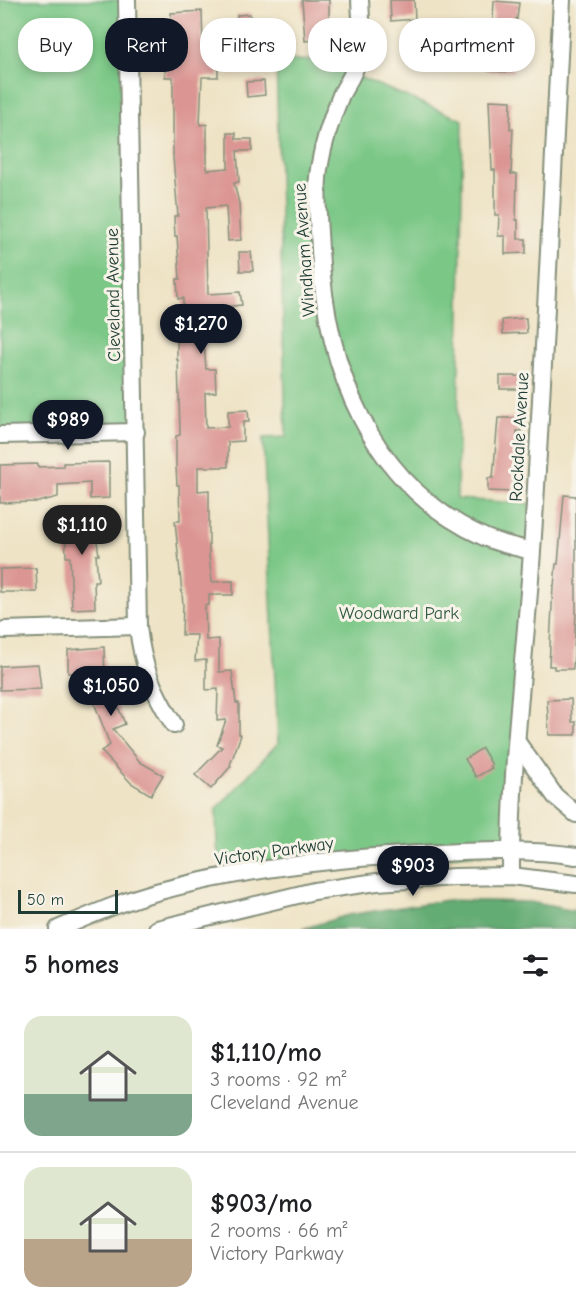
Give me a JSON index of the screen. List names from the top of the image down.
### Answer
{
  "streets": {
    "street": [
      "Windham Avenue",
      "Cleveland Avenue",
      "Rockdale Avenue",
      "Victory Parkway"
    ]
  },
  "crossings": [
    ["Windham Avenue", "Rockdale Avenue"],
    ["Rockdale Avenue", "Victory Parkway"]
  ],
  "parks": ["Woodward Park"],
  "scale_bar": "50 m",
  "page": {
    "chip": [
      "Buy",
      "Rent",
      "Filters",
      "New",
      "Apartment"
    ],
    "price": [
      "$1,270",
      "$989",
      "$1,110",
      "$1,050",
      "$903"
    ],
    "scale": "50 m",
    "heading": "5 homes",
    "list": [
      {
        "name": "$1,110/mo",
        "note": "3 rooms · 92 m² · Cleveland Avenue"
      },
      {
        "name": "$903/mo",
        "note": "2 rooms · 66 m² · Victory Parkway"
      }
    ]
  }
}
